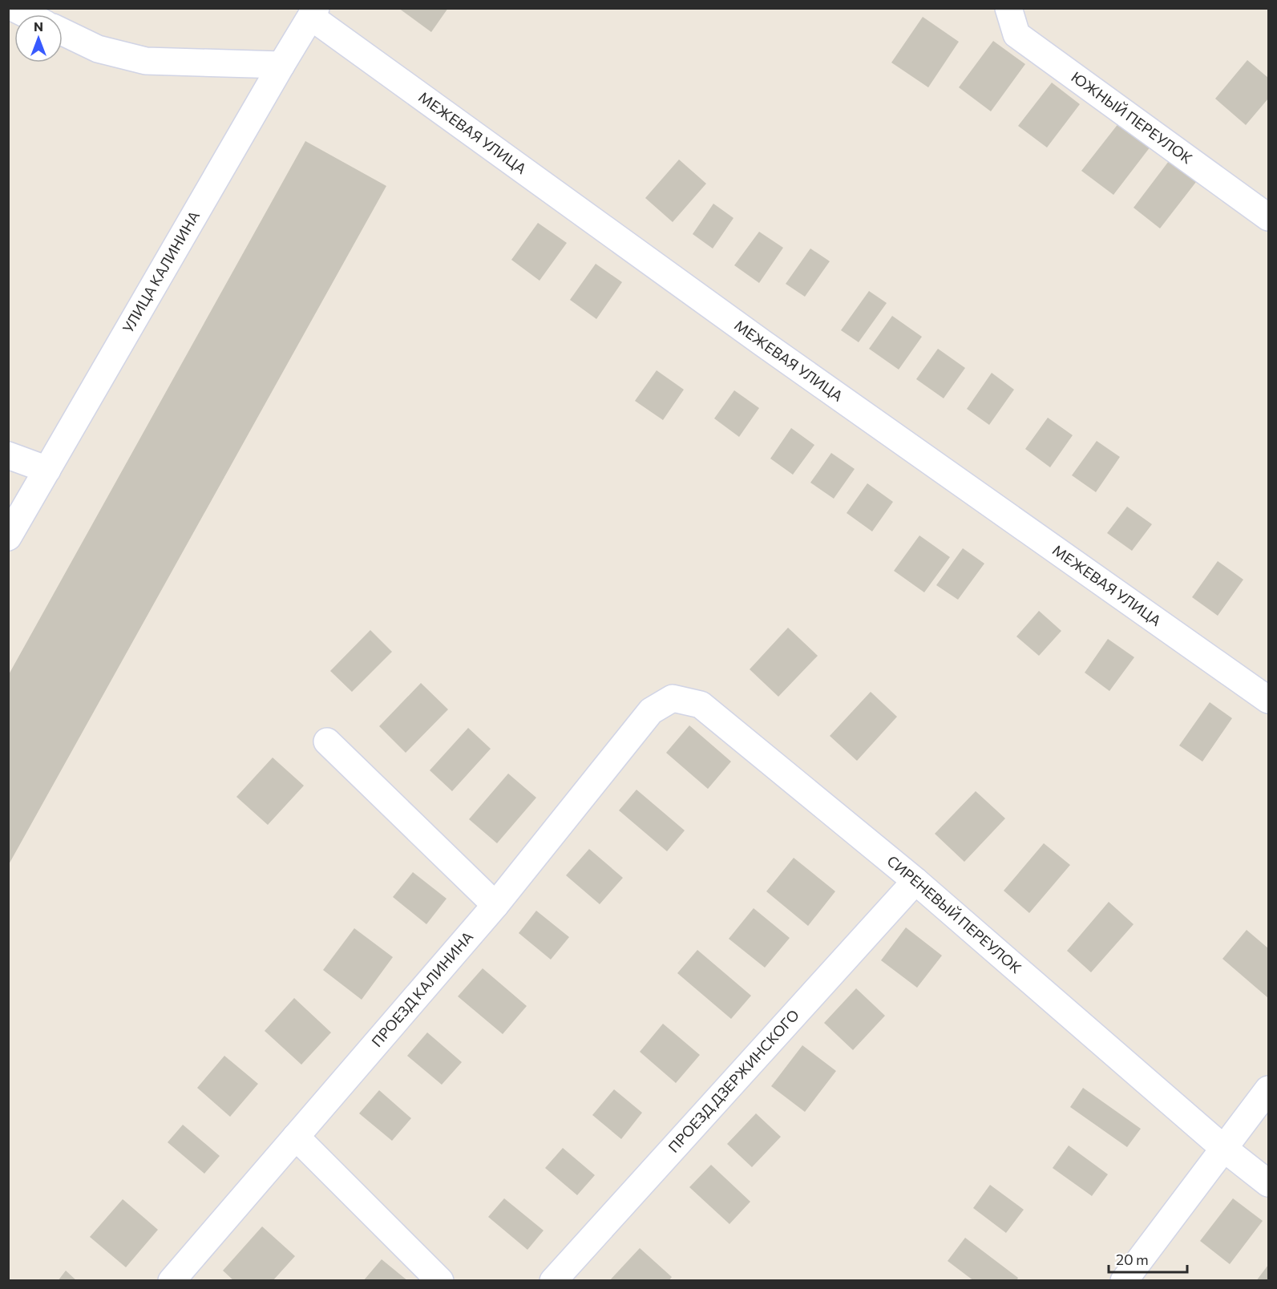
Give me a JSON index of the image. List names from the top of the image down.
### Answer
{
  "streets": {
    "street": [
      "ЮЖНЫЙ ПЕРЕУЛОК",
      "МЕЖЕВАЯ УЛИЦА",
      "УЛИЦА КАЛИНИНА",
      "СИРЕНЕВЫЙ ПЕРЕУЛОК",
      "ПРОЕЗД КАЛИНИНА",
      "ПРОЕЗД ДЗЕРЖИНСКОГО"
    ]
  },
  "crossings": [
    ["МЕЖЕВАЯ УЛИЦА", "УЛИЦА КАЛИНИНА"],
    ["СИРЕНЕВЫЙ ПЕРЕУЛОК", "ПРОЕЗД КАЛИНИНА"],
    ["СИРЕНЕВЫЙ ПЕРЕУЛОК", "ПРОЕЗД ДЗЕРЖИНСКОГО"]
  ],
  "scale_bar": "20 m",
  "north": "top"
}
